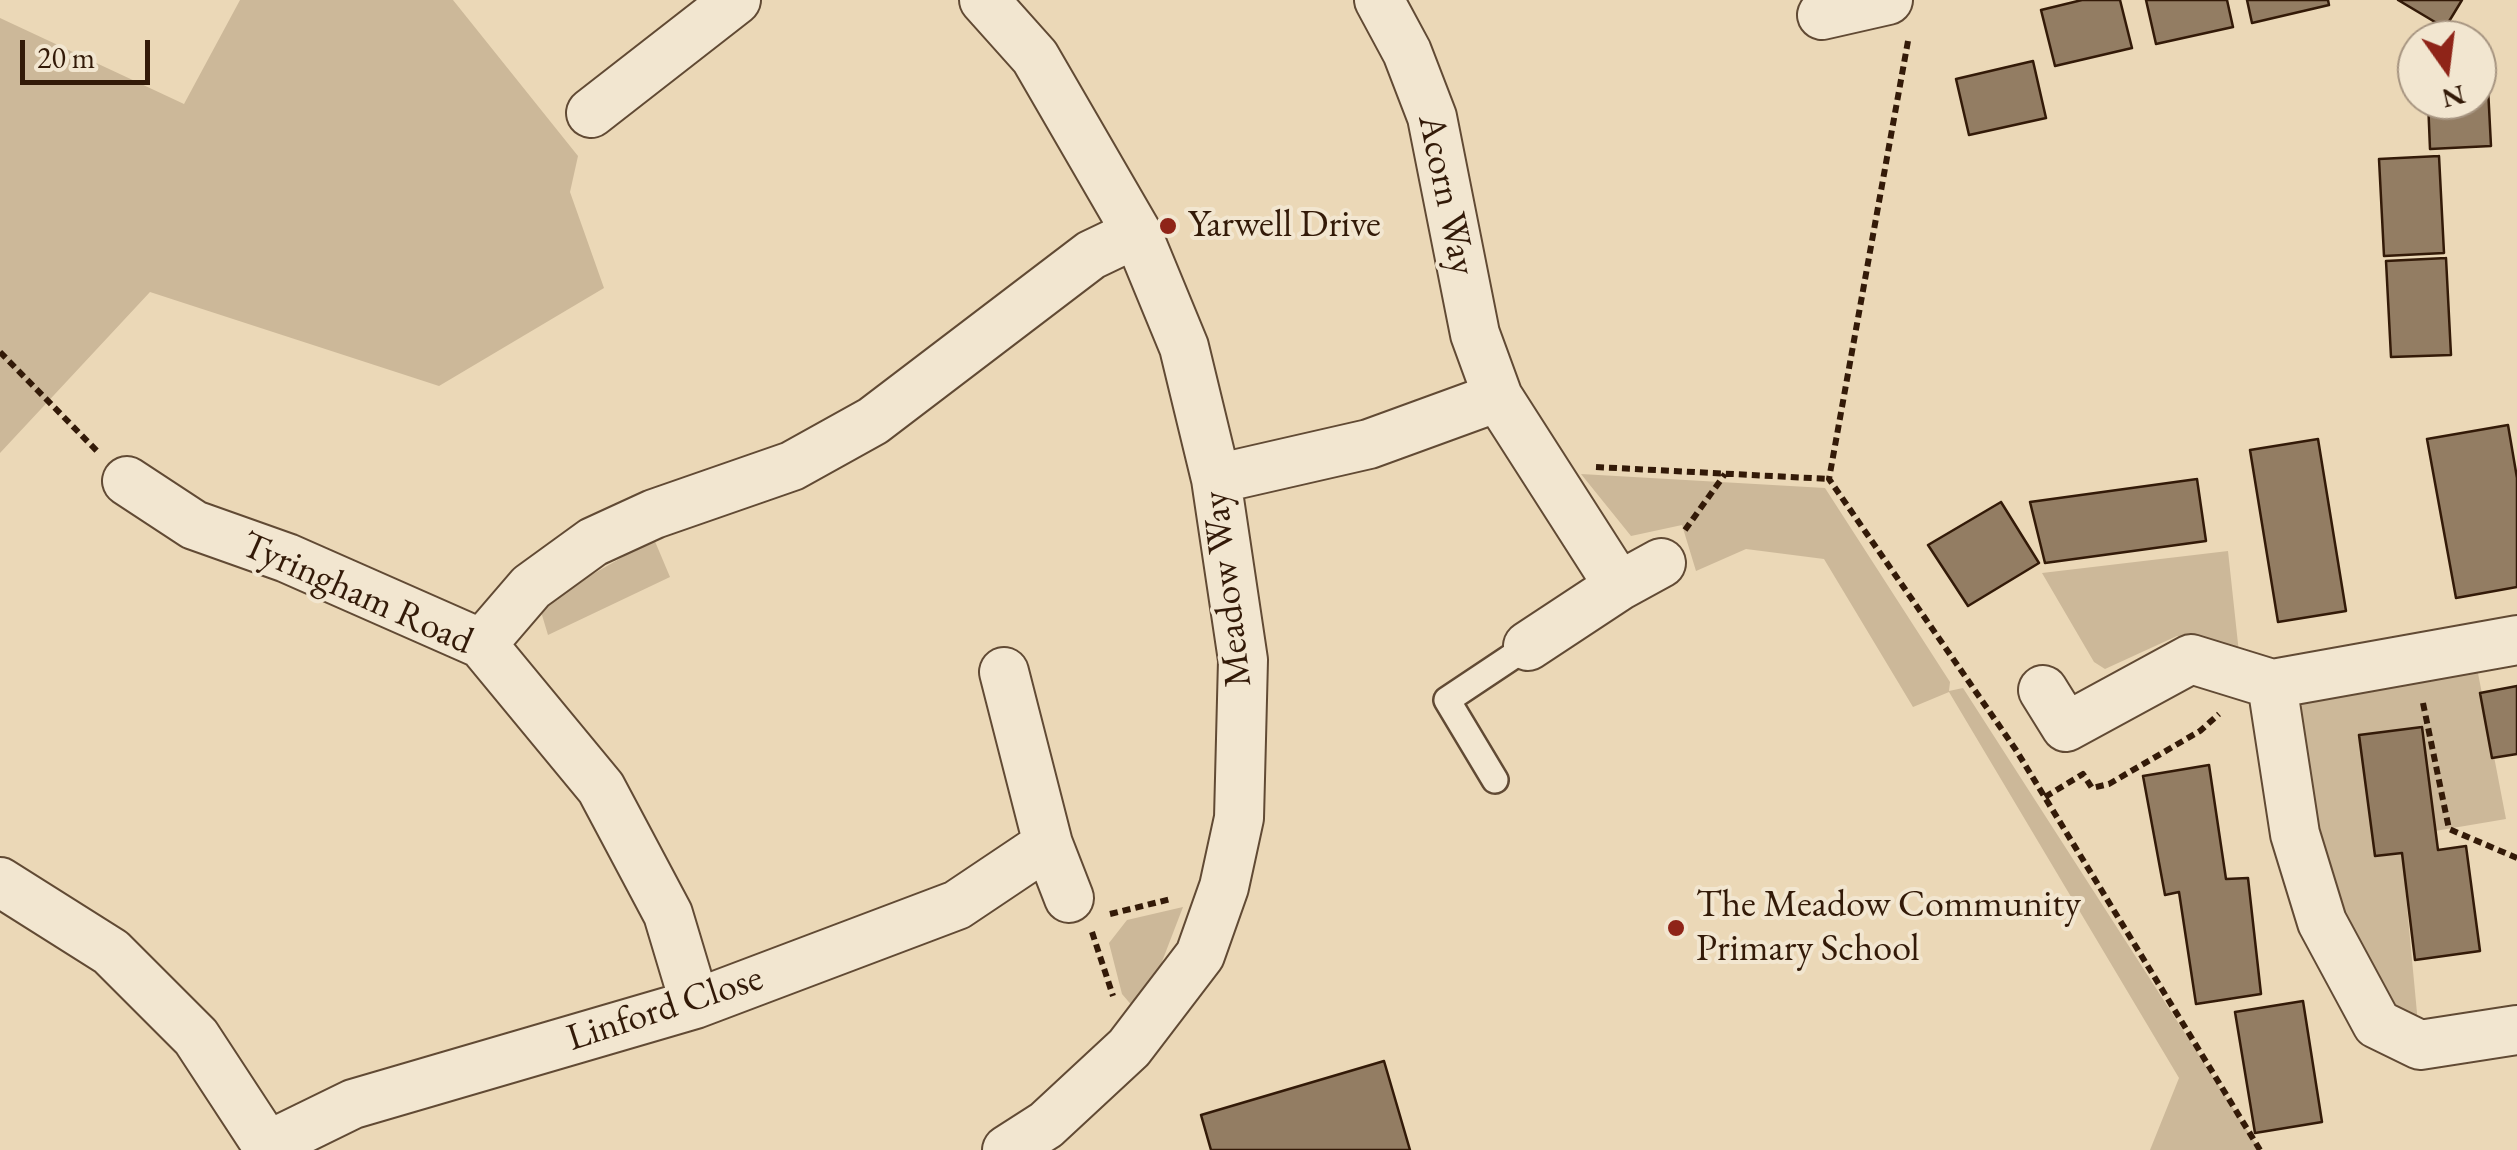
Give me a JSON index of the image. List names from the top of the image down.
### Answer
{
  "streets": {
    "street": [
      "Acorn Way",
      "Meadow Way",
      "Tyringham Road",
      "Linford Close"
    ]
  },
  "crossings": [
    ["Tyringham Road", "Linford Close"]
  ],
  "places": ["Yarwell Drive", "The Meadow Community Primary School"],
  "scale_bar": "20 m",
  "north": "bottom"
}
